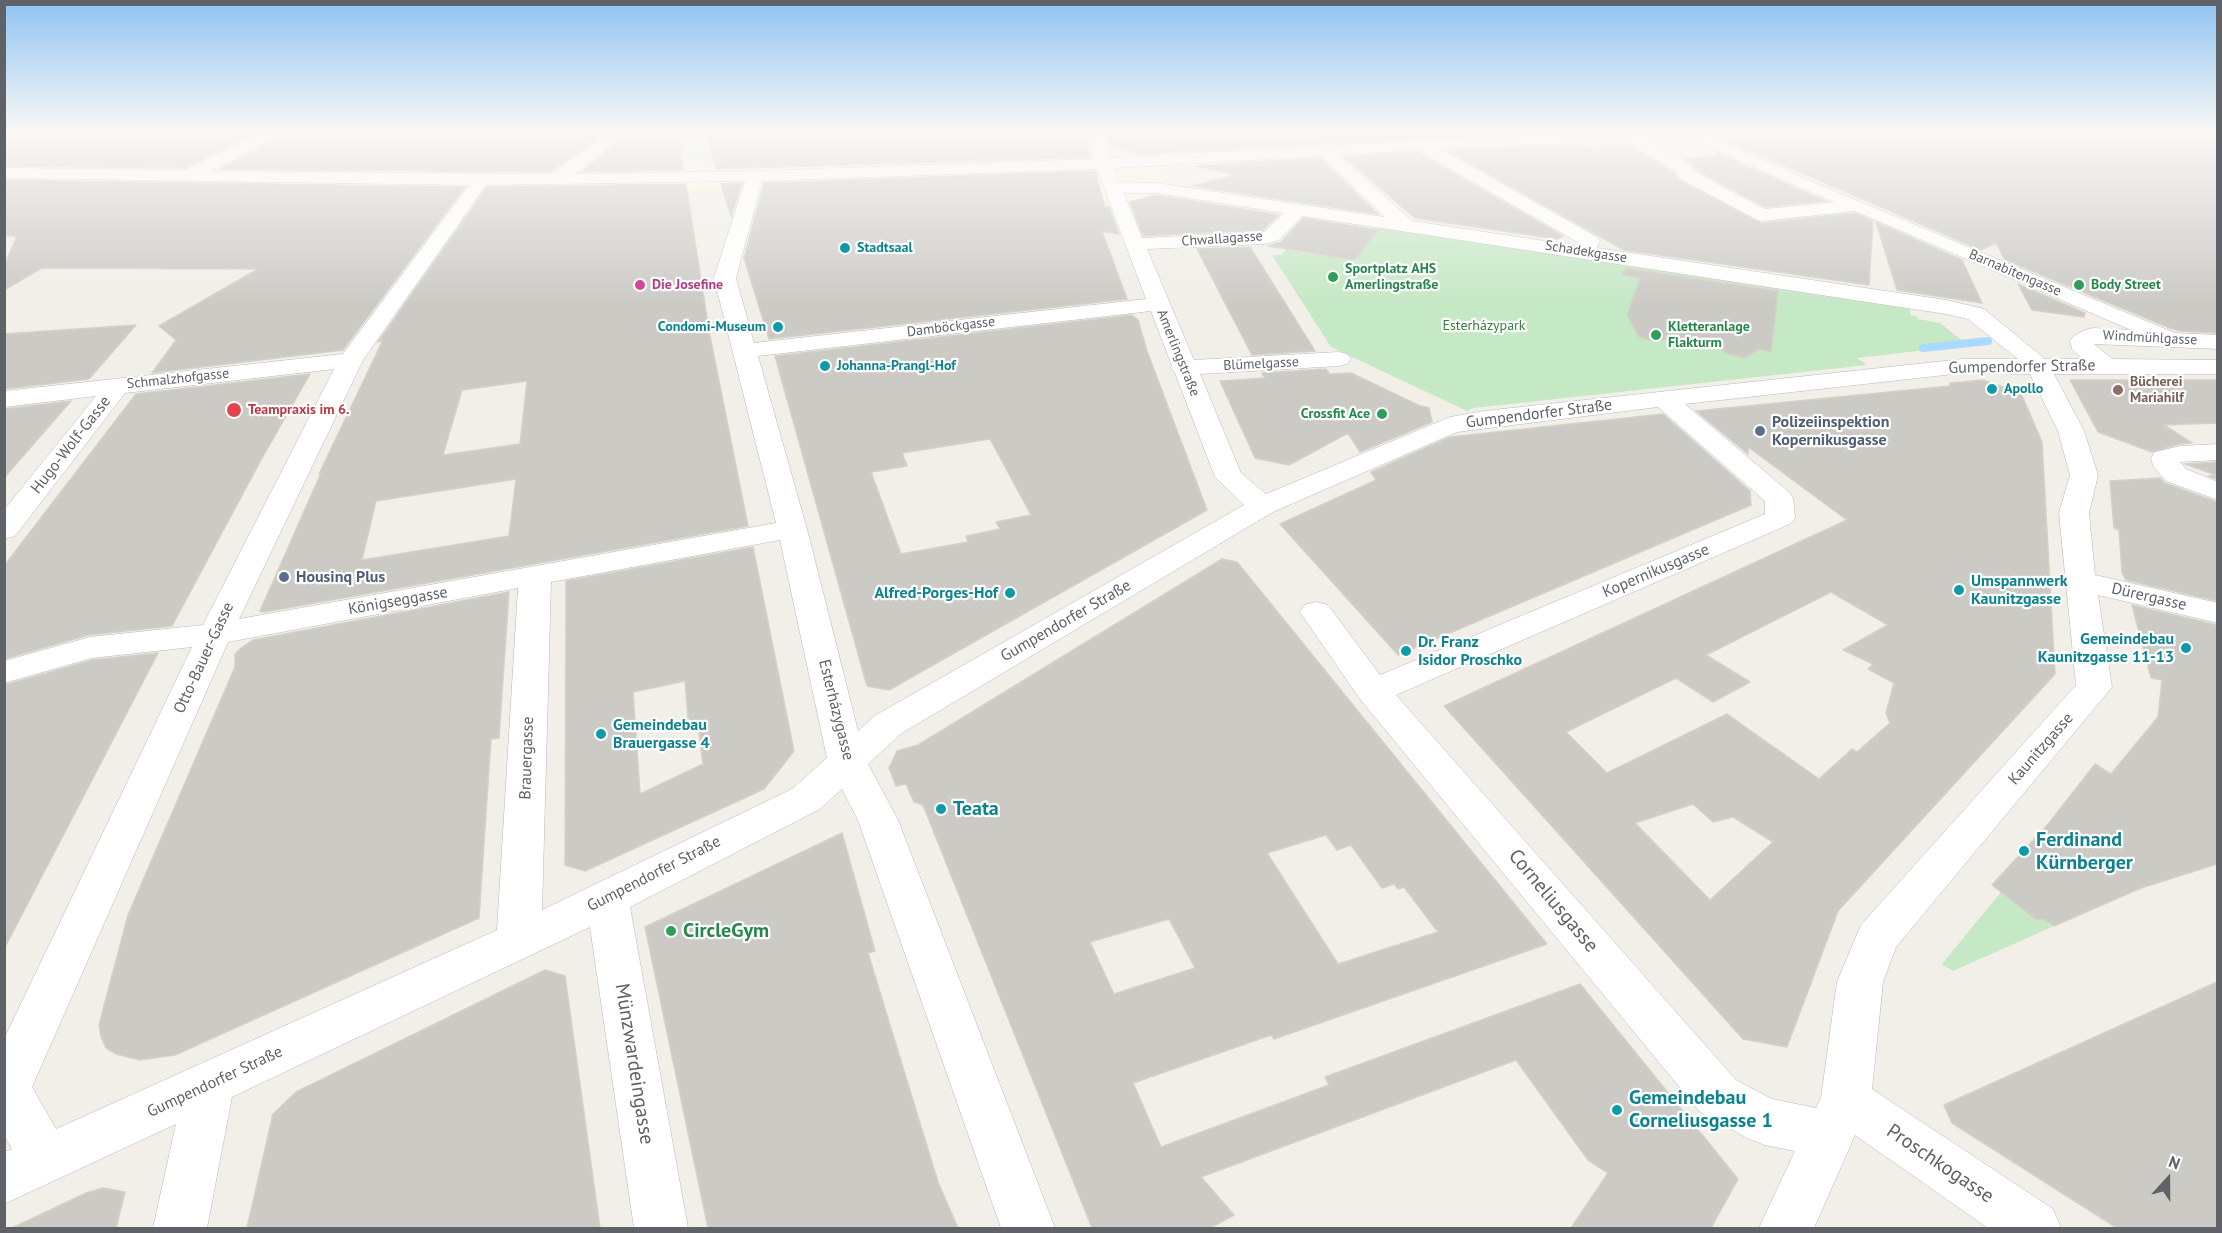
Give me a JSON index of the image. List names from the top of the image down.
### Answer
{
  "streets": {
    "street": [
      "Chwallagasse",
      "Schadekgasse",
      "Barnabitengasse",
      "Damböckgasse",
      "Windmühlgasse",
      "Amerlingstraße",
      "Blümelgasse",
      "Gumpendorfer Straße",
      "Schmalzhofgasse",
      "Hugo-Wolf-Gasse",
      "Kopernikusgasse",
      "Dürergasse",
      "Königseggasse",
      "Otto-Bauer-Gasse",
      "Esterházygasse",
      "Kaunitzgasse",
      "Brauergasse",
      "Corneliusgasse",
      "Münzwardeingasse",
      "Proschkogasse"
    ]
  },
  "crossings": [
    ["Chwallagasse", "Schadekgasse"],
    ["Chwallagasse", "Amerlingstraße"],
    ["Schadekgasse", "Gumpendorfer Straße"],
    ["Schadekgasse", "Kaunitzgasse"],
    ["Barnabitengasse", "Windmühlgasse"],
    ["Damböckgasse", "Amerlingstraße"],
    ["Damböckgasse", "Esterházygasse"],
    ["Windmühlgasse", "Gumpendorfer Straße"],
    ["Amerlingstraße", "Blümelgasse"],
    ["Amerlingstraße", "Gumpendorfer Straße"],
    ["Gumpendorfer Straße", "Kopernikusgasse"],
    ["Gumpendorfer Straße", "Otto-Bauer-Gasse"],
    ["Gumpendorfer Straße", "Esterházygasse"],
    ["Gumpendorfer Straße", "Kaunitzgasse"],
    ["Gumpendorfer Straße", "Brauergasse"],
    ["Gumpendorfer Straße", "Münzwardeingasse"],
    ["Schmalzhofgasse", "Hugo-Wolf-Gasse"],
    ["Schmalzhofgasse", "Otto-Bauer-Gasse"],
    ["Kopernikusgasse", "Corneliusgasse"],
    ["Dürergasse", "Kaunitzgasse"],
    ["Königseggasse", "Otto-Bauer-Gasse"],
    ["Königseggasse", "Esterházygasse"],
    ["Königseggasse", "Brauergasse"],
    ["Kaunitzgasse", "Corneliusgasse"],
    ["Kaunitzgasse", "Proschkogasse"],
    ["Corneliusgasse", "Proschkogasse"]
  ],
  "parks": ["Esterházypark"],
  "places": [
    "Stadtsaal",
    "Sportplatz AHS Amerlingstraße",
    "Die Josefine",
    "Body Street",
    "Condomi-Museum",
    "Kletteranlage Flakturm",
    "Johanna-Prangl-Hof",
    "Apollo",
    "Bücherei Mariahilf",
    "Teampraxis im 6.",
    "Crossfit Ace",
    "Polizeiinspektion Kopernikusgasse",
    "Housinq Plus",
    "Umspannwerk Kaunitzgasse",
    "Alfred-Porges-Hof",
    "Gemeindebau Kaunitzgasse 11-13",
    "Dr. Franz Isidor Proschko",
    "Gemeindebau Brauergasse 4",
    "Teata",
    "Ferdinand Kürnberger",
    "CircleGym",
    "Gemeindebau Corneliusgasse 1"
  ],
  "north": "top"
}
